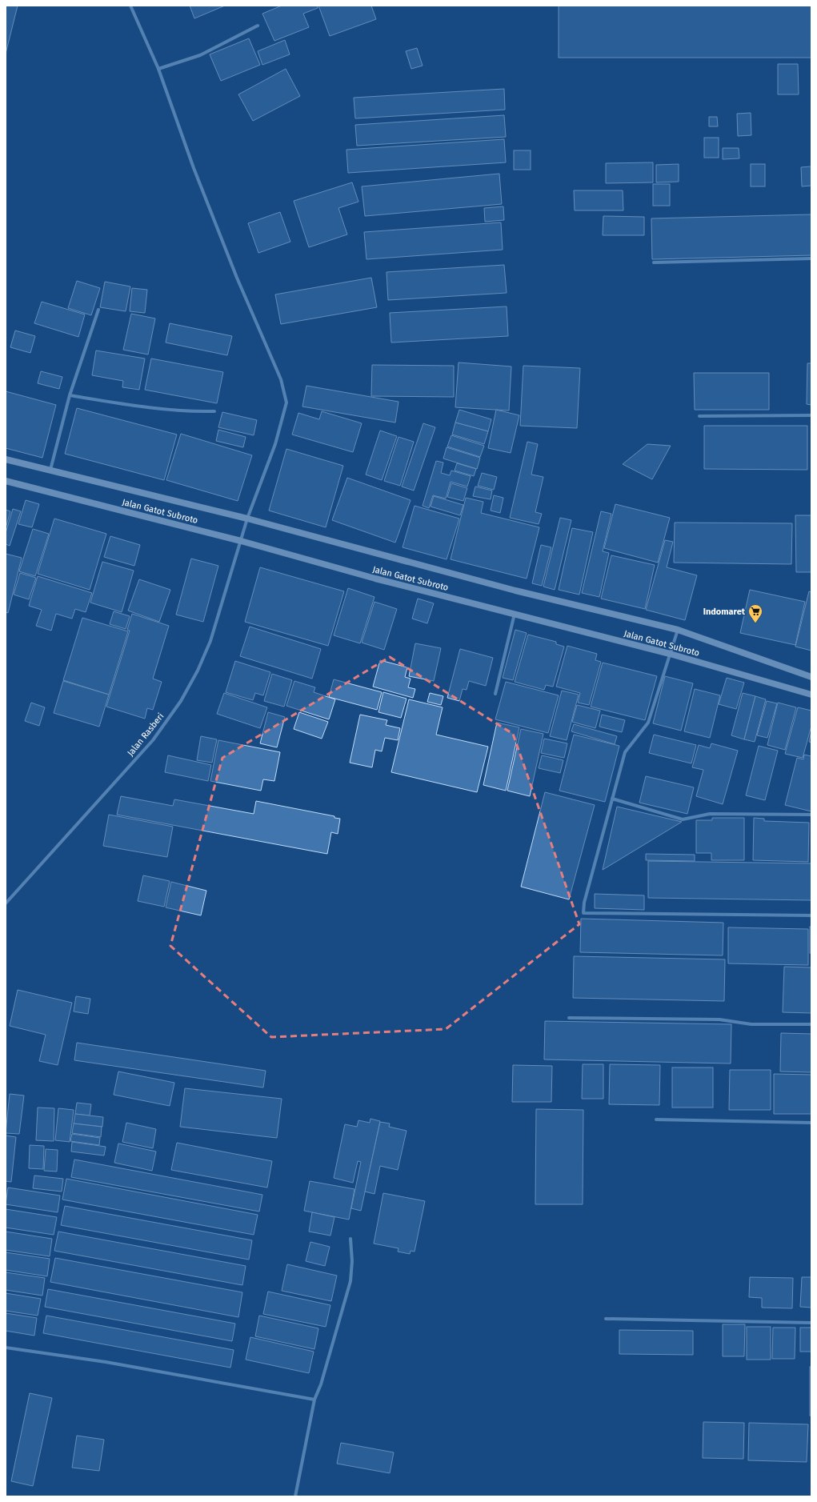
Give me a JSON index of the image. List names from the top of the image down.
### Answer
{
  "streets": {
    "main road": ["Jalan Gatot Subroto"],
    "street": ["Jalan Rasberi"]
  },
  "crossings": [
    ["Jalan Gatot Subroto", "Jalan Rasberi"]
  ],
  "places": {
    "supermarket": ["Indomaret"]
  }
}
